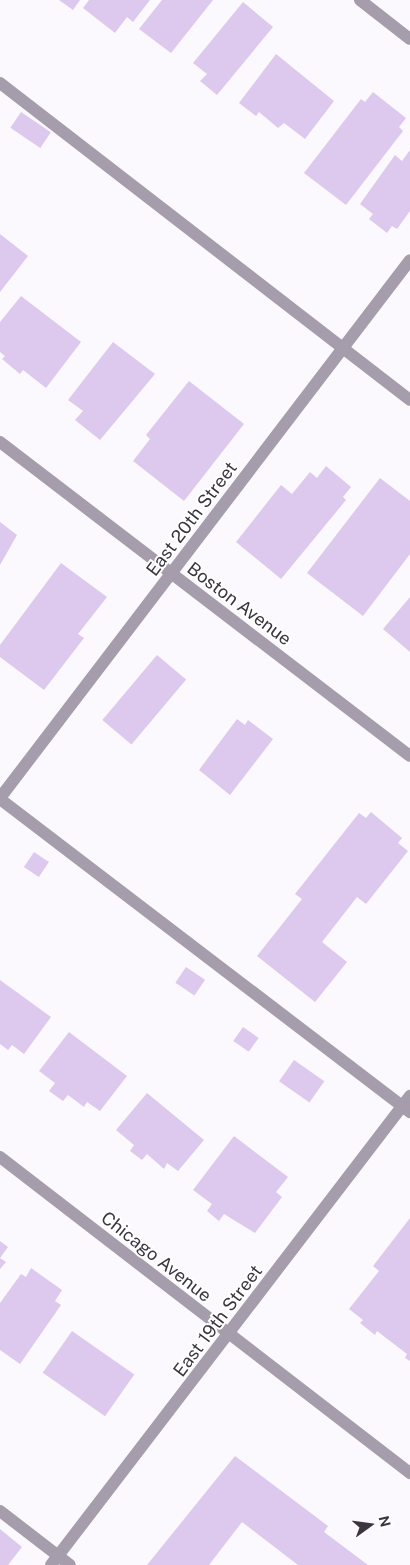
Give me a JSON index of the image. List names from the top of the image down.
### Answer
{
  "streets": {
    "street": [
      "East 20th Street",
      "Boston Avenue",
      "Chicago Avenue",
      "East 19th Street"
    ]
  },
  "crossings": [
    ["East 20th Street", "Boston Avenue"],
    ["Chicago Avenue", "East 19th Street"]
  ],
  "north": "right"
}
